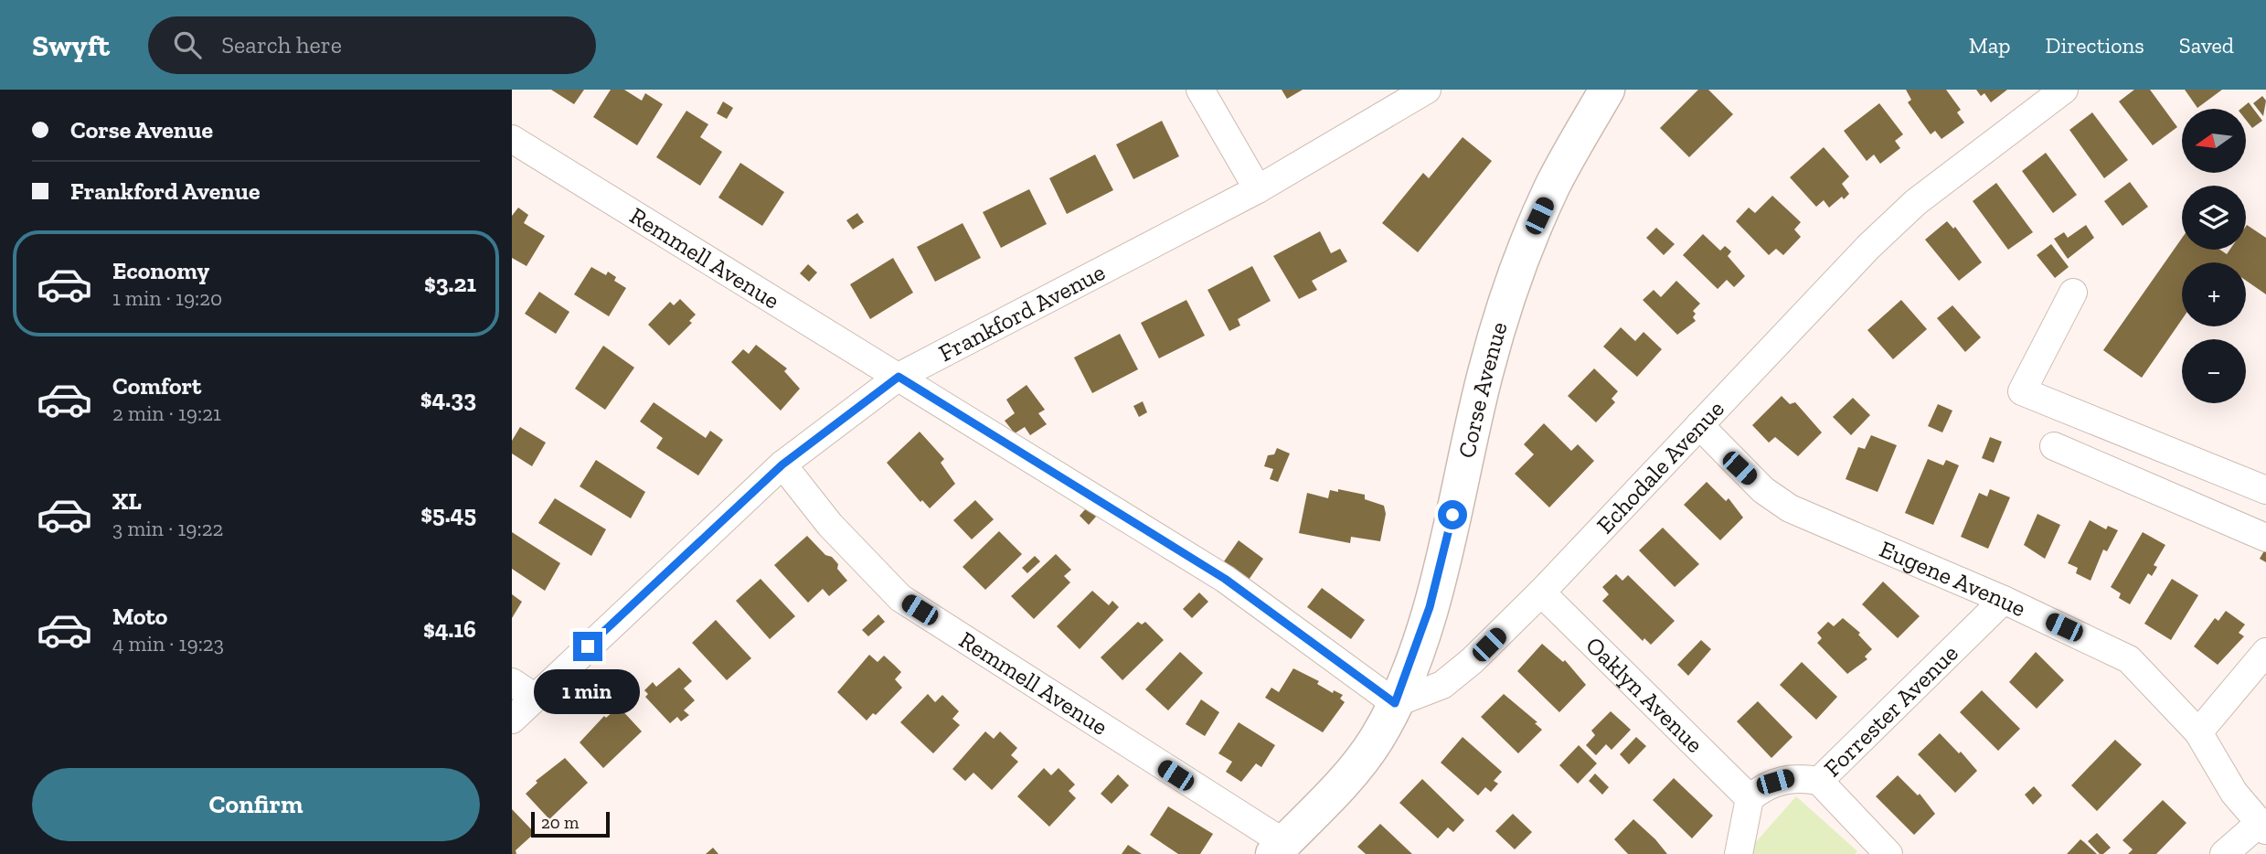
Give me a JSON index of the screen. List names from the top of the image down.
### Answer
{
  "streets": {
    "main road": ["Corse Avenue"],
    "street": [
      "Remmell Avenue",
      "Frankford Avenue",
      "Echodale Avenue",
      "Eugene Avenue",
      "Oaklyn Avenue",
      "Forrester Avenue"
    ]
  },
  "crossings": [
    ["Remmell Avenue", "Frankford Avenue"],
    ["Remmell Avenue", "Corse Avenue"],
    ["Remmell Avenue", "Echodale Avenue"],
    ["Corse Avenue", "Echodale Avenue"],
    ["Echodale Avenue", "Eugene Avenue"],
    ["Echodale Avenue", "Oaklyn Avenue"],
    ["Eugene Avenue", "Forrester Avenue"],
    ["Oaklyn Avenue", "Forrester Avenue"]
  ],
  "scale_bar": "20 m",
  "north": "left",
  "page": {
    "header": "Swyft",
    "search": "Search here",
    "nav": ["Map", "Directions", "Saved"],
    "banner": ["Corse Avenue", "Frankford Avenue"],
    "map_buttons": ["+", "−"],
    "list": [
      {
        "name": "Economy",
        "note": "1 min · 19:20",
        "value": "$3.21"
      },
      {
        "name": "Comfort",
        "note": "2 min · 19:21",
        "value": "$4.33"
      },
      {
        "name": "XL",
        "note": "3 min · 19:22",
        "value": "$5.45"
      },
      {
        "name": "Moto",
        "note": "4 min · 19:23",
        "value": "$4.16"
      }
    ],
    "bubble": "1 min",
    "buttons": "Confirm",
    "scale": "20 m"
  }
}
